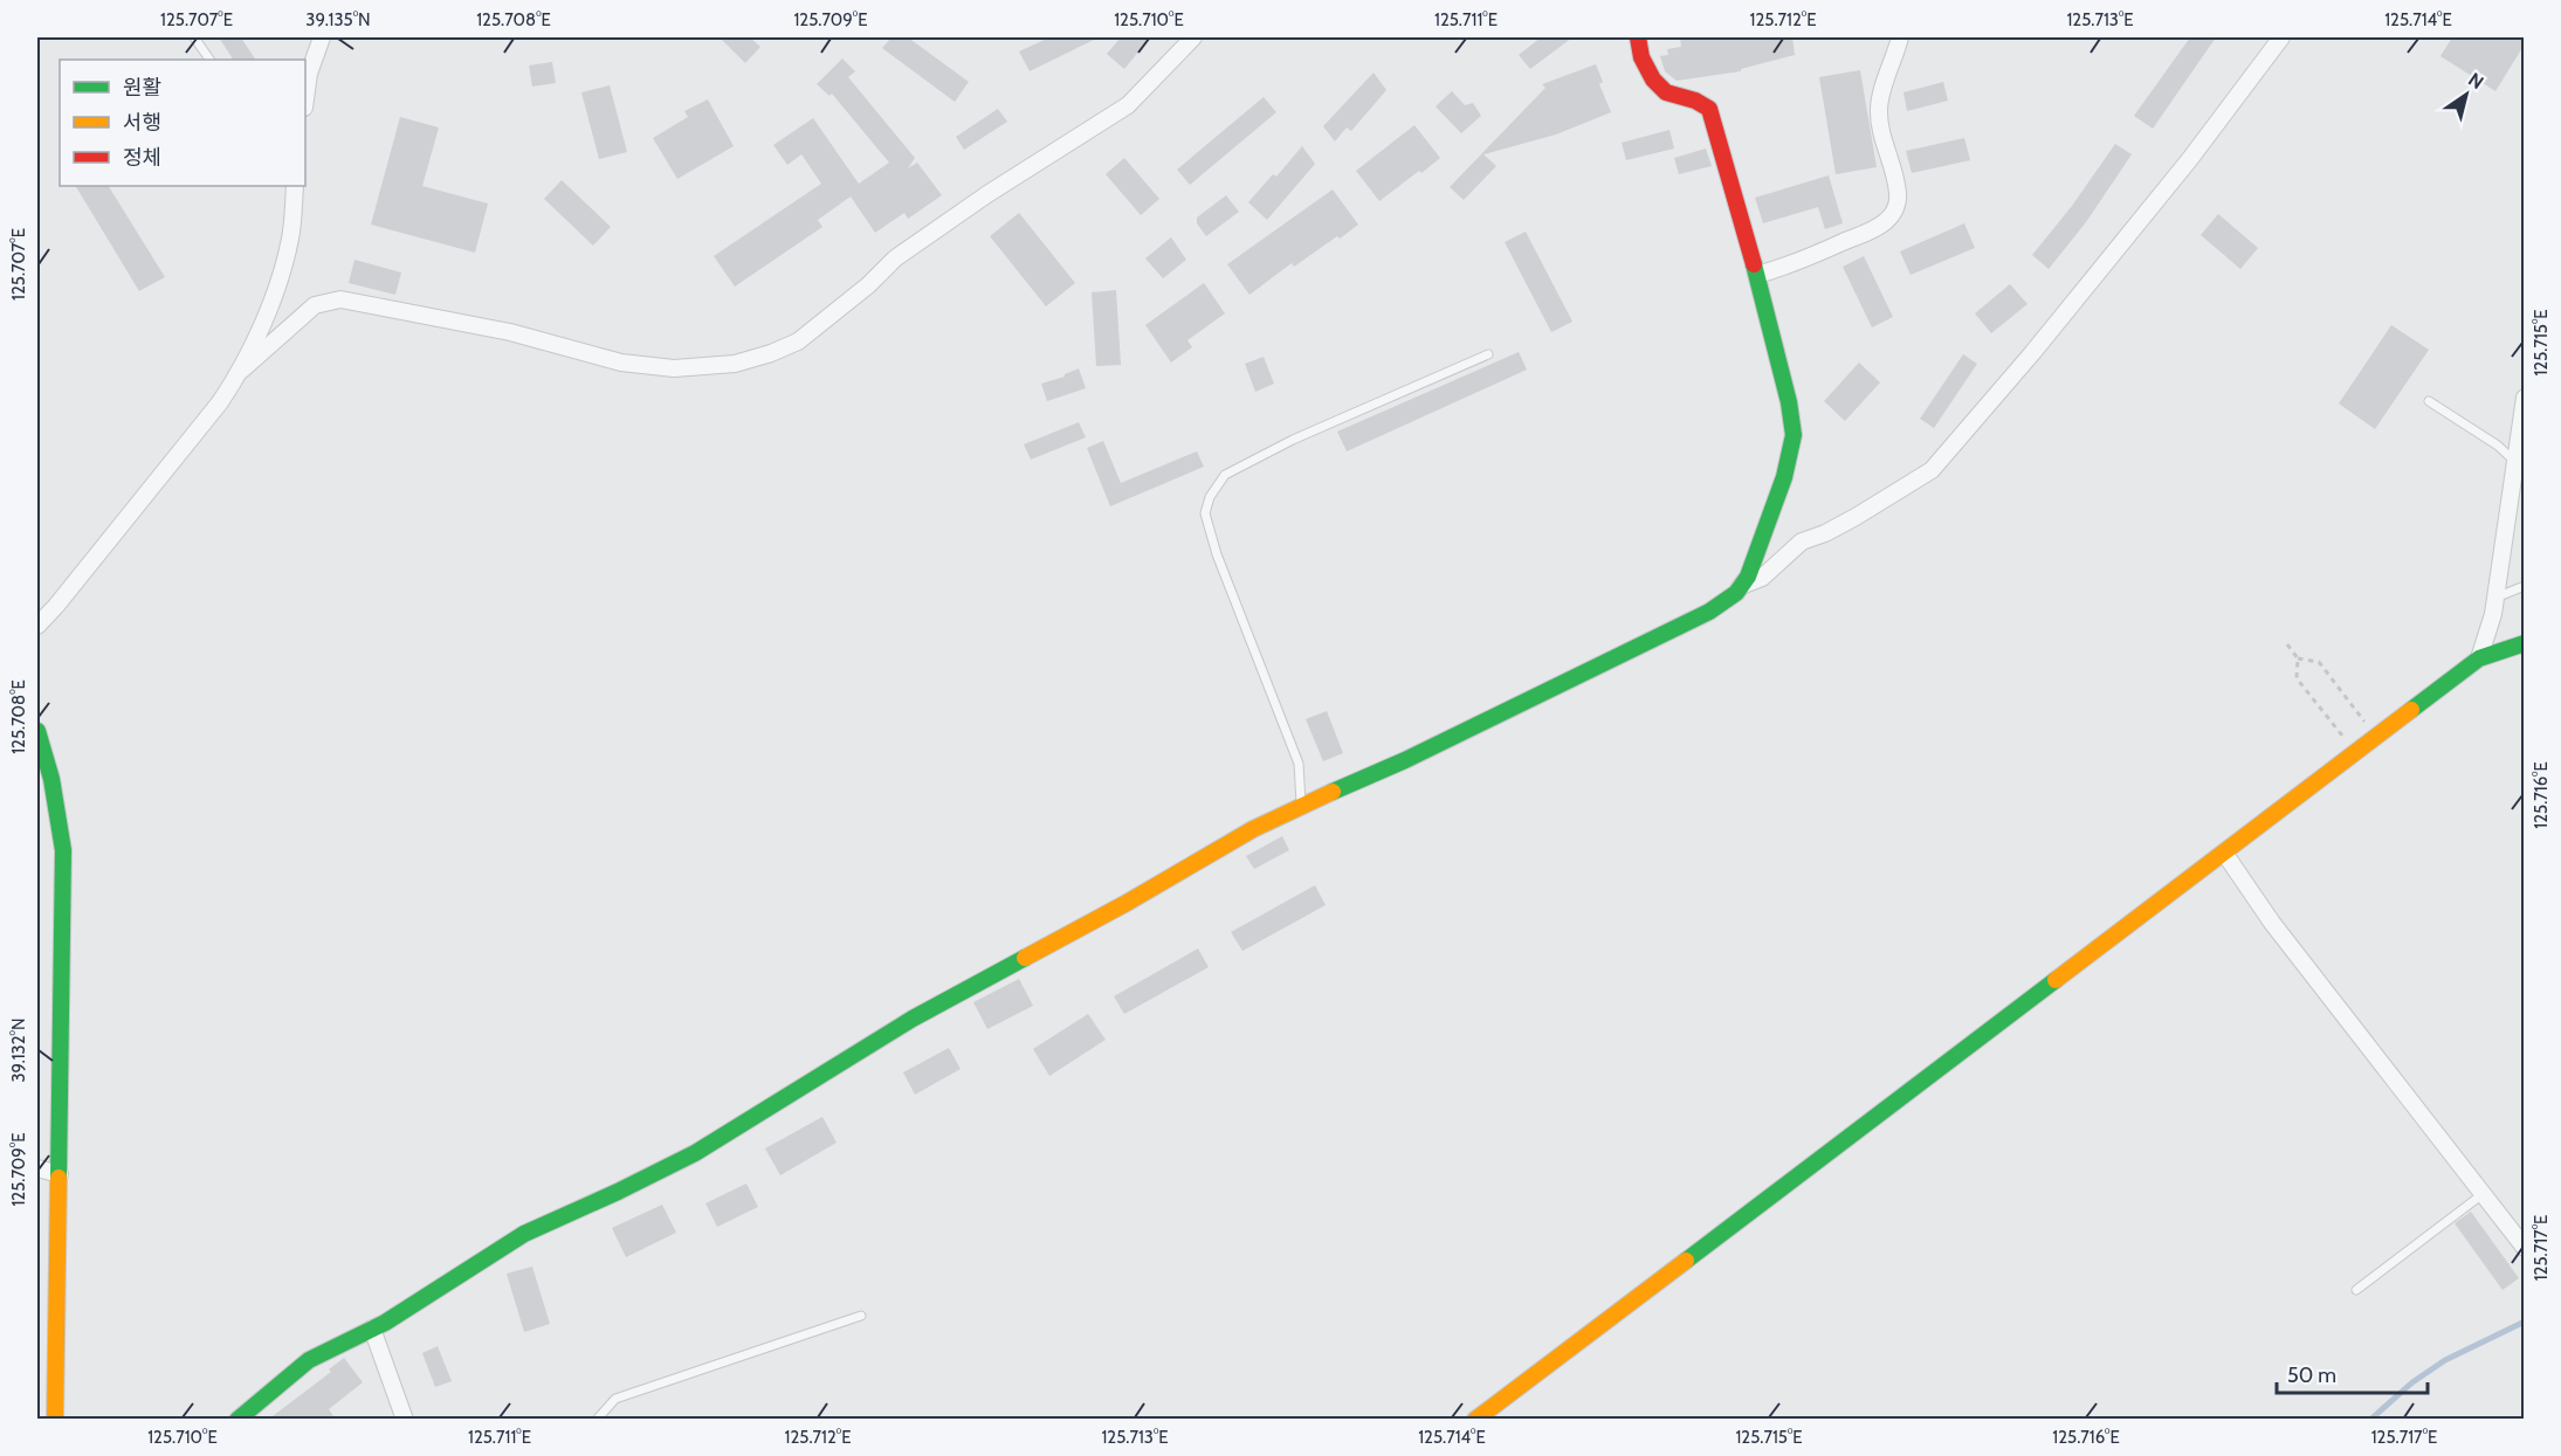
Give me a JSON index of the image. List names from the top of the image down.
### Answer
{
  "legend": ["원활", "서행", "정체"],
  "scale_bar": "50 m",
  "north": "top right",
  "coordinates": [
    "125.707°E",
    "39.135°N",
    "125.708°E",
    "125.709°E",
    "125.710°E",
    "125.711°E",
    "125.712°E",
    "125.713°E",
    "125.714°E",
    "125.715°E",
    "125.716°E",
    "39.132°N",
    "125.717°E"
  ]
}
